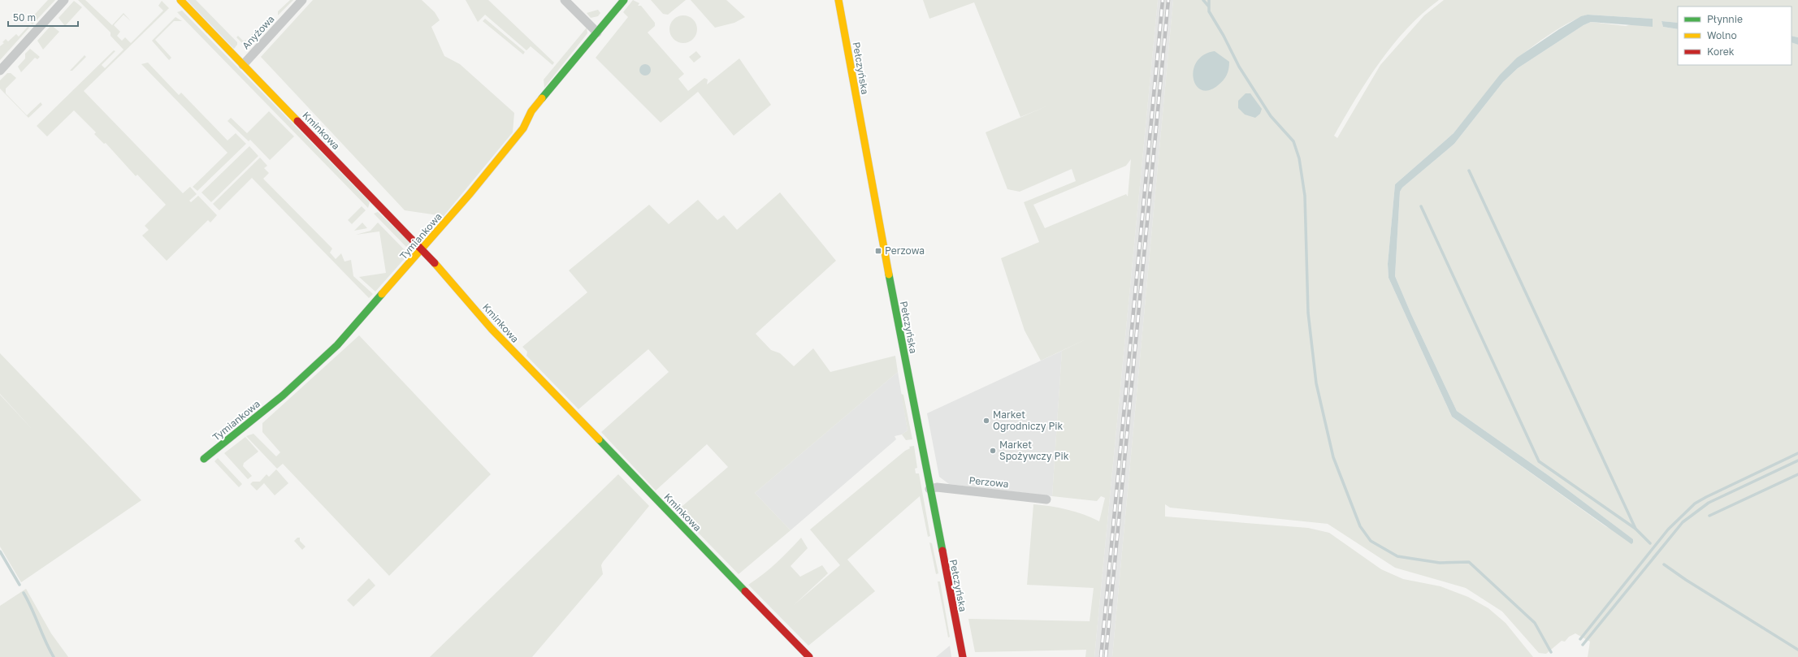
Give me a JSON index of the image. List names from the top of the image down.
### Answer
{
  "streets": {
    "street": [
      "Anyżowa",
      "Pełczyńska",
      "Kminkowa",
      "Tymiankowa",
      "Perzowa"
    ]
  },
  "crossings": [
    ["Anyżowa", "Kminkowa"],
    ["Pełczyńska", "Perzowa"],
    ["Kminkowa", "Tymiankowa"]
  ],
  "places": {
    "transit": ["Perzowa"],
    "other": ["Market Ogrodniczy Pik", "Market Spożywczy Pik"]
  },
  "legend": ["Płynnie", "Wolno", "Korek"],
  "scale_bar": "50 m"
}
